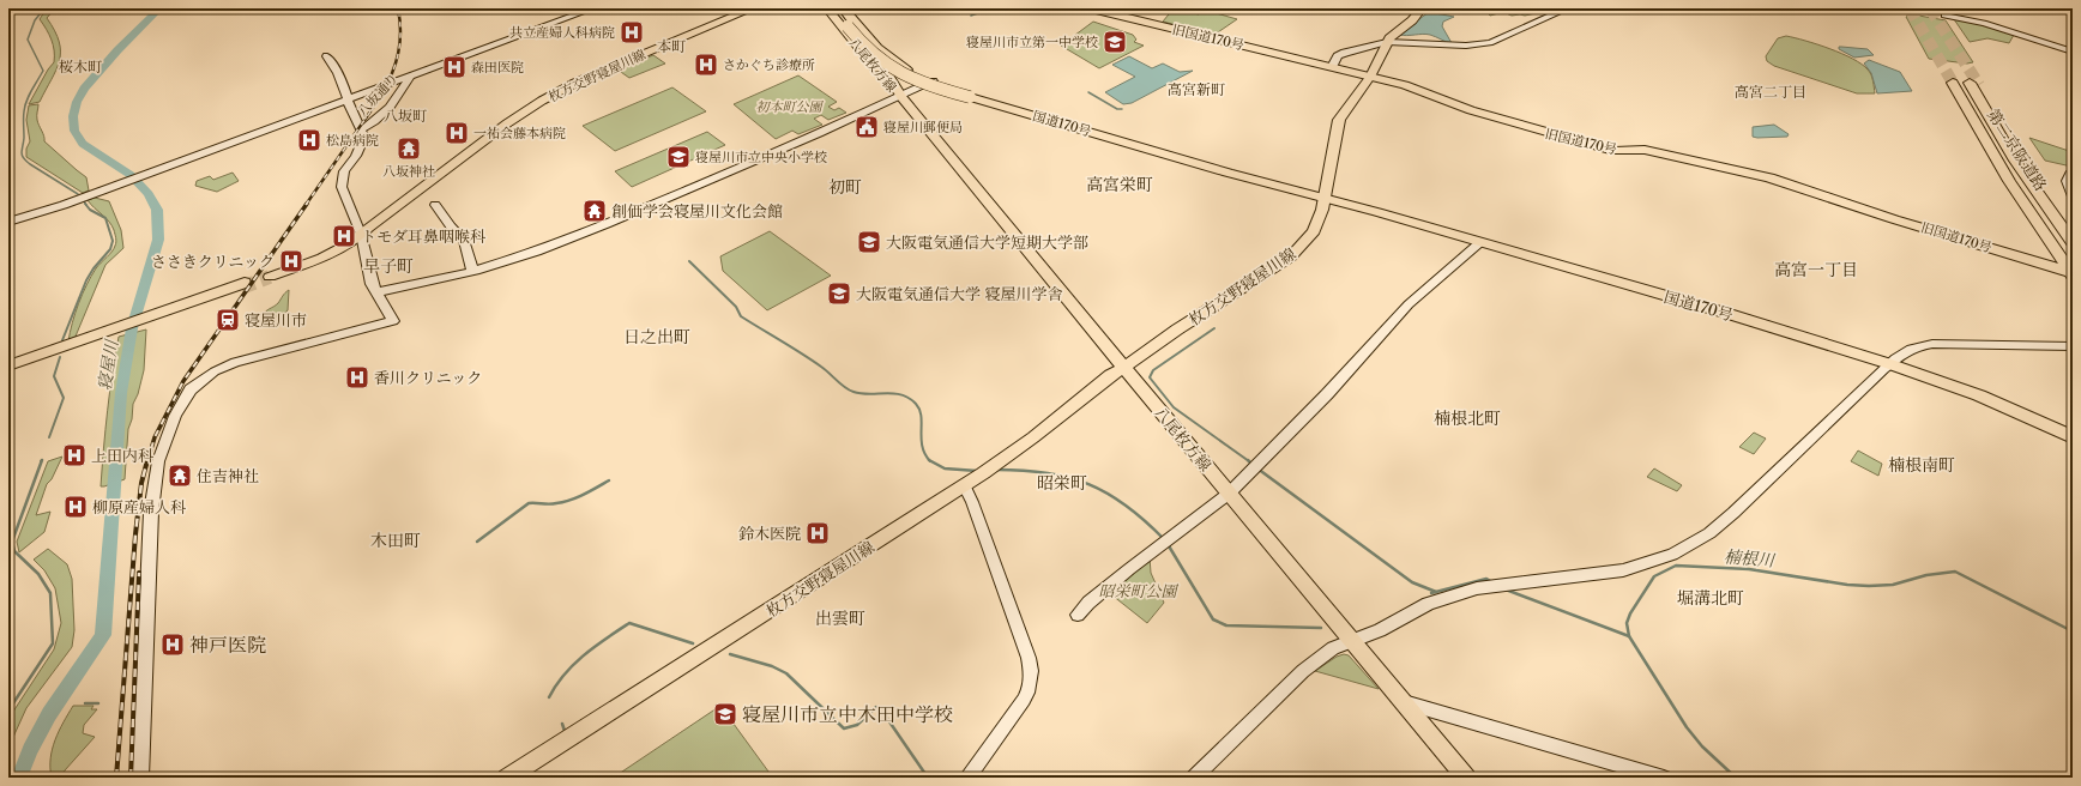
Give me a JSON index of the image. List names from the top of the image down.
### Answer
{
  "streets": {
    "highway": ["旧国道170号", "国道170号", "第二京阪道路"],
    "main road": ["八尾枚方線", "枚方交野寝屋川線"],
    "street": ["八坂通り"]
  },
  "crossings": [
    ["旧国道170号", "枚方交野寝屋川線"],
    ["旧国道170号", "第二京阪道路"],
    ["八尾枚方線", "枚方交野寝屋川線"],
    ["八尾枚方線", "国道170号"],
    ["枚方交野寝屋川線", "八坂通り"],
    ["枚方交野寝屋川線", "国道170号"]
  ],
  "districts": [
    "本町",
    "桜木町",
    "高宮新町",
    "高宮二丁目",
    "八坂町",
    "高宮栄町",
    "初町",
    "早子町",
    "高宮一丁目",
    "日之出町",
    "楠根北町",
    "楠根南町",
    "昭栄町",
    "木田町",
    "堀溝北町",
    "出雲町"
  ],
  "water": ["寝屋川", "楠根川"],
  "parks": ["初本町公園", "昭栄町公園"],
  "places": {
    "hospital": [
      "共立産婦人科病院",
      "さかぐち診療所",
      "森田医院",
      "一祐会藤本病院",
      "松島病院",
      "トモダ耳鼻咽喉科",
      "ささきクリニック",
      "香川クリニック",
      "上田内科",
      "柳原産婦人科",
      "鈴木医院",
      "神戸医院"
    ],
    "school or university": [
      "寝屋川市立第一中学校",
      "寝屋川市立中央小学校",
      "大阪電気通信大学短期大学部",
      "大阪電気通信大学 寝屋川学舎",
      "寝屋川市立中木田中学校"
    ],
    "public building": ["寝屋川郵便局"],
    "temple": ["八坂神社", "創価学会寝屋川文化会館", "住吉神社"],
    "station": ["寝屋川市"]
  }
}
